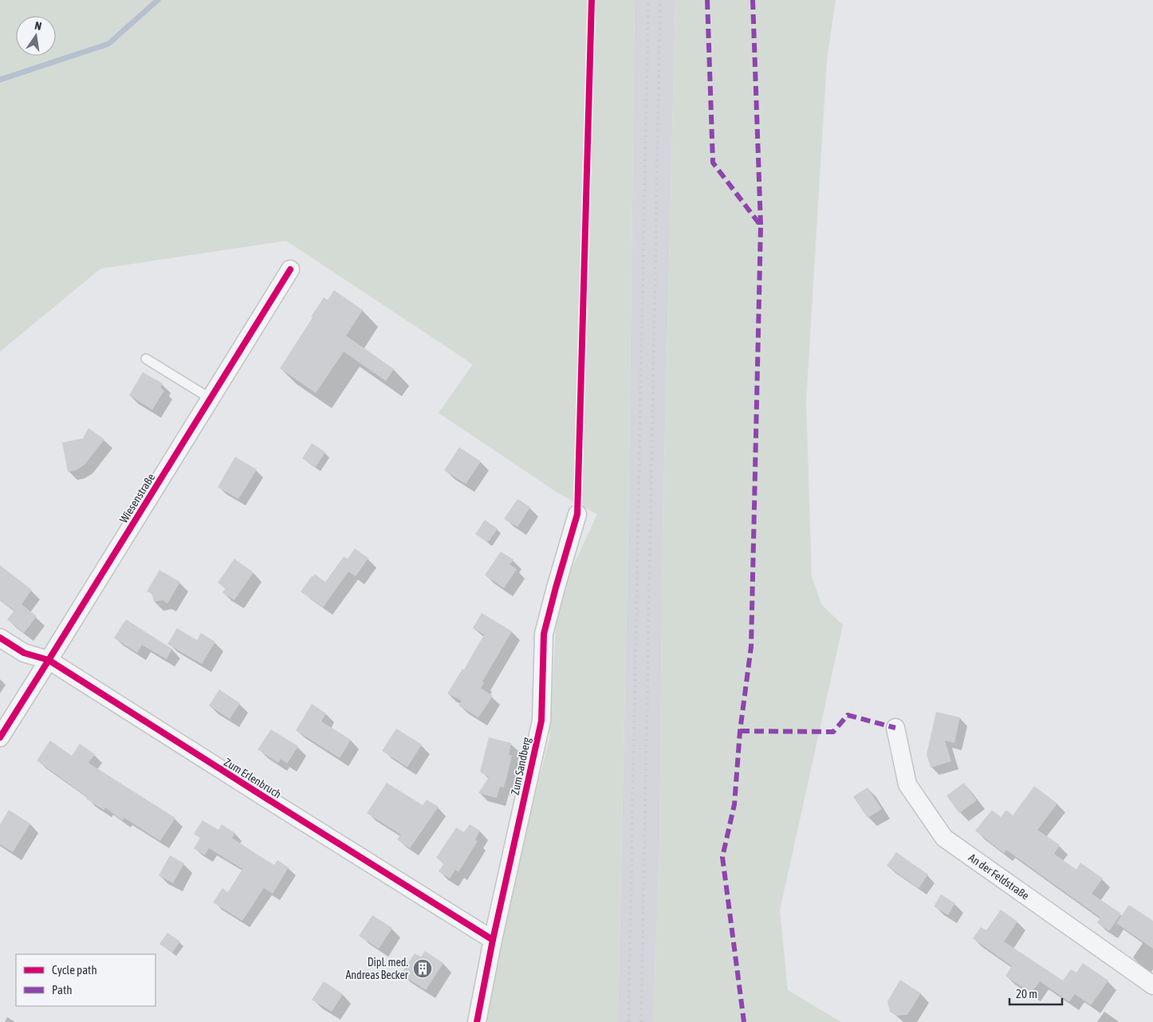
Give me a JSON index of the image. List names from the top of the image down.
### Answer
{
  "streets": {
    "street": [
      "Wiesenstraße",
      "Zum Sandberg",
      "Zum Erlenbruch",
      "An der Feldstraße"
    ]
  },
  "crossings": [
    ["Wiesenstraße", "Zum Erlenbruch"],
    ["Zum Sandberg", "Zum Erlenbruch"]
  ],
  "places": {
    "building": ["Dipl. med. Andreas Becker"]
  },
  "legend": ["Cycle path", "Path"],
  "scale_bar": "20 m",
  "north": "top"
}
